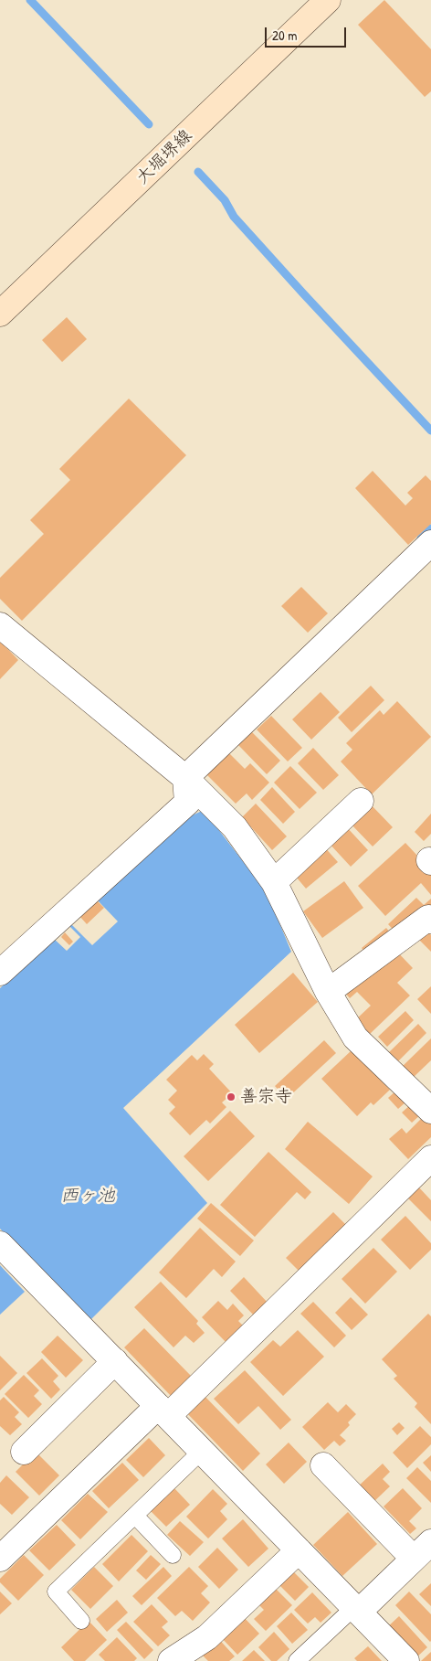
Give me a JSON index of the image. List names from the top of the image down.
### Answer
{
  "streets": {
    "main road": ["大堀堺線"]
  },
  "water": ["西ヶ池"],
  "places": ["善宗寺"],
  "scale_bar": "20 m"
}
